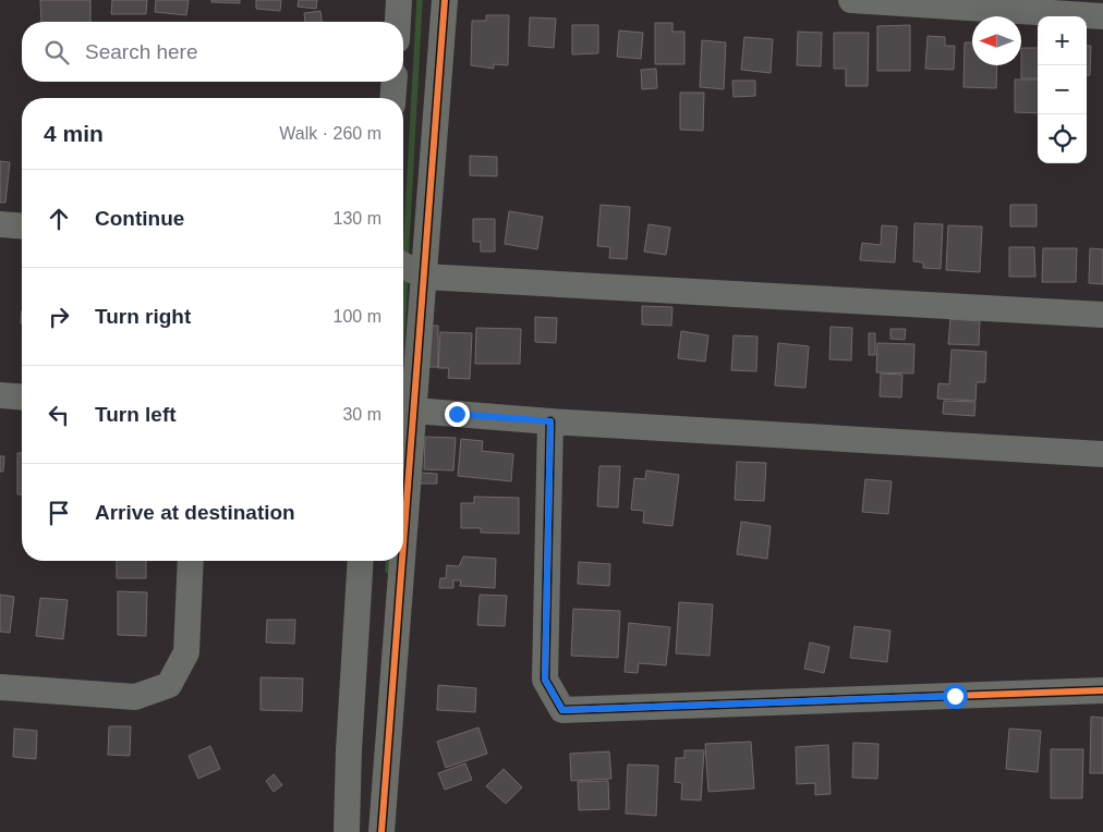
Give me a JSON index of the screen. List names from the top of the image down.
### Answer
{
  "north": "left",
  "page": {
    "map_buttons": ["+", "−"],
    "search": "Search here",
    "heading": ["4 min", "Walk · 260 m"],
    "list": [
      ["Continue", "130 m"],
      ["Turn right", "100 m"],
      ["Turn left", "30 m"],
      "Arrive at destination"
    ]
  }
}
